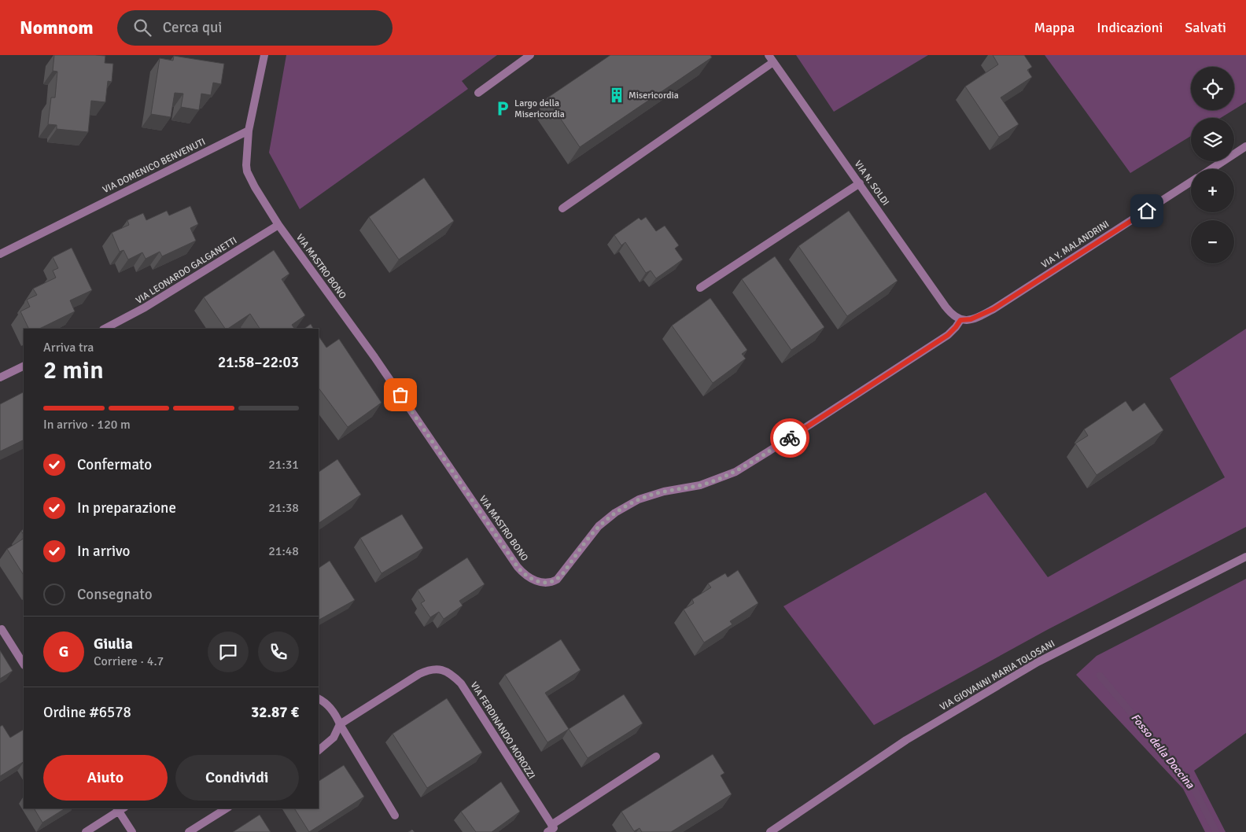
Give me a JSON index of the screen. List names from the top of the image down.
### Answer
{
  "streets": {
    "street": [
      "VIA DOMENICO BENVENUTI",
      "VIA N. SOLDI",
      "VIA Y. MALANDRINI",
      "VIA MASTRO BONO",
      "VIA LEONARDO GALGANETTI",
      "VIA GIOVANNI MARIA TOLOSANI",
      "VIA FERDINANDO MOROZZI"
    ]
  },
  "crossings": [
    ["VIA DOMENICO BENVENUTI", "VIA MASTRO BONO"],
    ["VIA N. SOLDI", "VIA Y. MALANDRINI"],
    ["VIA N. SOLDI", "VIA MASTRO BONO"],
    ["VIA Y. MALANDRINI", "VIA MASTRO BONO"],
    ["VIA MASTRO BONO", "VIA LEONARDO GALGANETTI"]
  ],
  "water": ["Fosso della Doccina"],
  "places": {
    "building": ["Misericordia"],
    "parking": ["Largo della Misericordia"]
  },
  "page": {
    "header": "Nomnom",
    "search": "Cerca qui",
    "nav": ["Mappa", "Indicazioni", "Salvati"],
    "map_buttons": ["+", "−"],
    "heading": ["2 min", "Arriva tra", "21:58–22:03"],
    "panel": [
      "Giulia",
      "Corriere · 4.7",
      "Ordine #6578",
      "32.87 €"
    ],
    "bar": "In arrivo · 120 m",
    "list": [
      ["Confermato", "21:31"],
      ["In preparazione", "21:38"],
      ["In arrivo", "21:48"],
      "Consegnato"
    ],
    "round": "G",
    "buttons": ["Aiuto", "Condividi"]
  }
}
